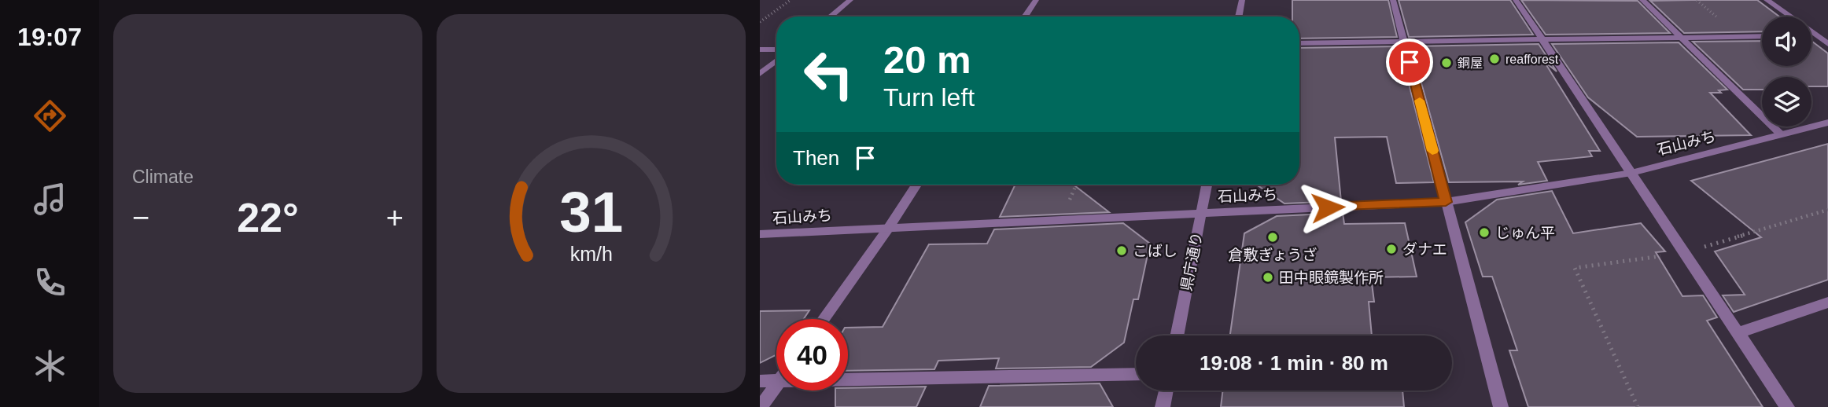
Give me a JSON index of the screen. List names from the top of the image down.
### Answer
{
  "streets": {
    "street": ["石山みち", "県庁通り"]
  },
  "crossings": [
    ["石山みち", "県庁通り"]
  ],
  "places": [
    "reafforest",
    "銅屋",
    "じゅん平",
    "倉敷ぎょうざ",
    "ダナエ",
    "こばし",
    "田中眼鏡製作所"
  ],
  "page": {
    "tabs": "19:07",
    "tile": "Climate",
    "turn": ["20 m", "Turn left"],
    "then": "Then",
    "heat": ["−", "22°", "+"],
    "limit": "40",
    "trip": "19:08 · 1 min · 80 m",
    "gauge": ["31", "km/h"]
  }
}
